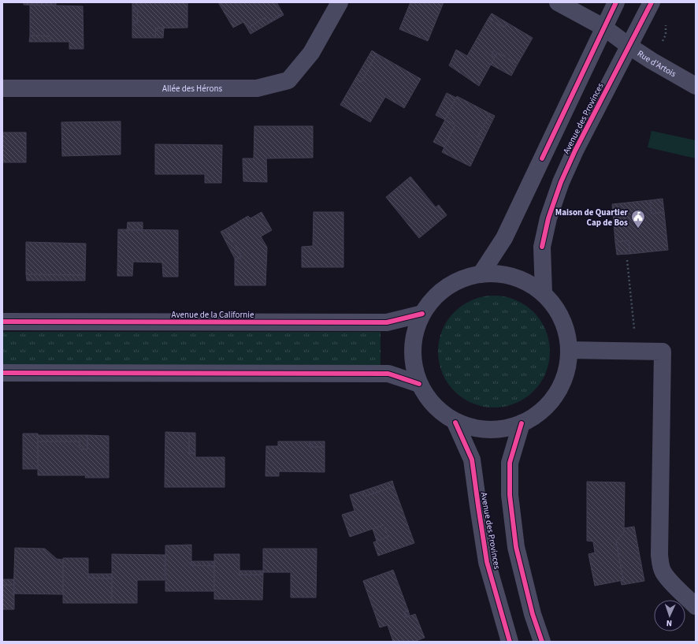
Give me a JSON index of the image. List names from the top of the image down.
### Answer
{
  "streets": {
    "street": [
      "Rue d'Artois",
      "Allée des Hérons",
      "Avenue des Provinces",
      "Avenue de la Californie"
    ]
  },
  "crossings": [
    ["Rue d'Artois", "Avenue des Provinces"]
  ],
  "places": {
    "public building": ["Maison de Quartier Cap de Bos"]
  },
  "north": "bottom"
}
